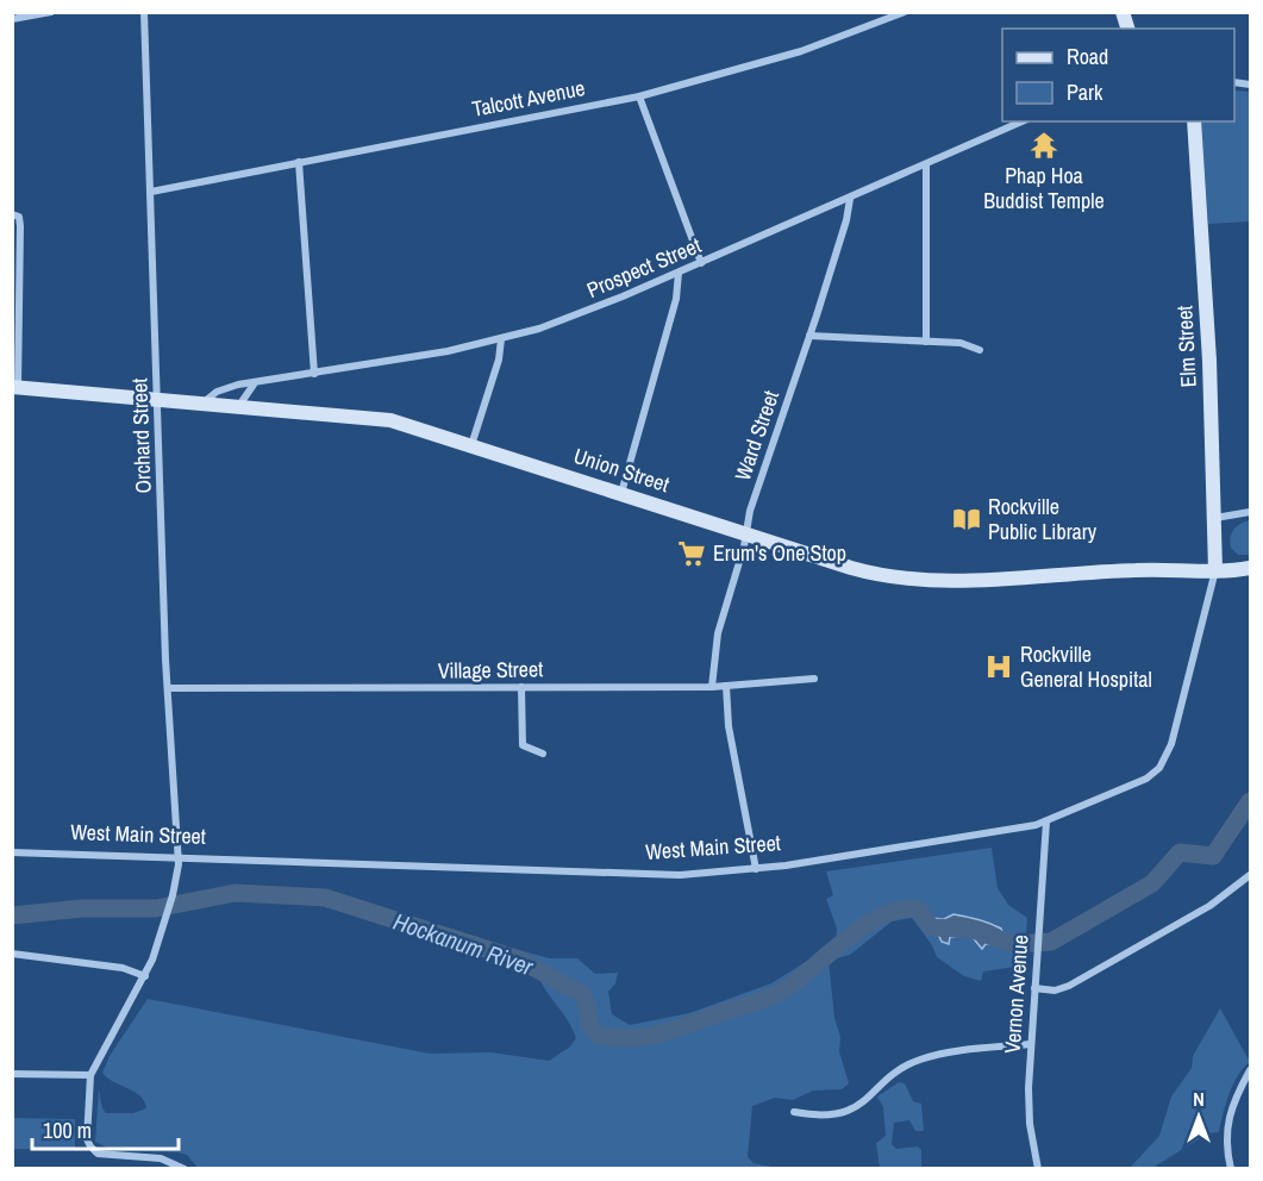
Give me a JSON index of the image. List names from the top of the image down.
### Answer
{
  "streets": {
    "main road": ["Elm Street", "Union Street"],
    "street": [
      "Talcott Avenue",
      "Prospect Street",
      "Orchard Street",
      "Ward Street",
      "Village Street",
      "West Main Street",
      "Vernon Avenue"
    ]
  },
  "crossings": [
    ["Talcott Avenue", "Orchard Street"],
    ["Prospect Street", "Ward Street"],
    ["Prospect Street", "Union Street"],
    ["Elm Street", "Union Street"],
    ["Elm Street", "West Main Street"],
    ["Orchard Street", "Union Street"],
    ["Orchard Street", "Village Street"],
    ["Orchard Street", "West Main Street"],
    ["Ward Street", "Union Street"],
    ["Ward Street", "Village Street"],
    ["Union Street", "West Main Street"],
    ["West Main Street", "Vernon Avenue"]
  ],
  "water": ["Hockanum River"],
  "places": {
    "temple": ["Phap Hoa Buddist Temple"],
    "library": ["Rockville Public Library"],
    "supermarket": ["Erum's One Stop"],
    "hospital": ["Rockville General Hospital"]
  },
  "legend": ["Road", "Park"],
  "scale_bar": "100 m",
  "north": "top"
}
